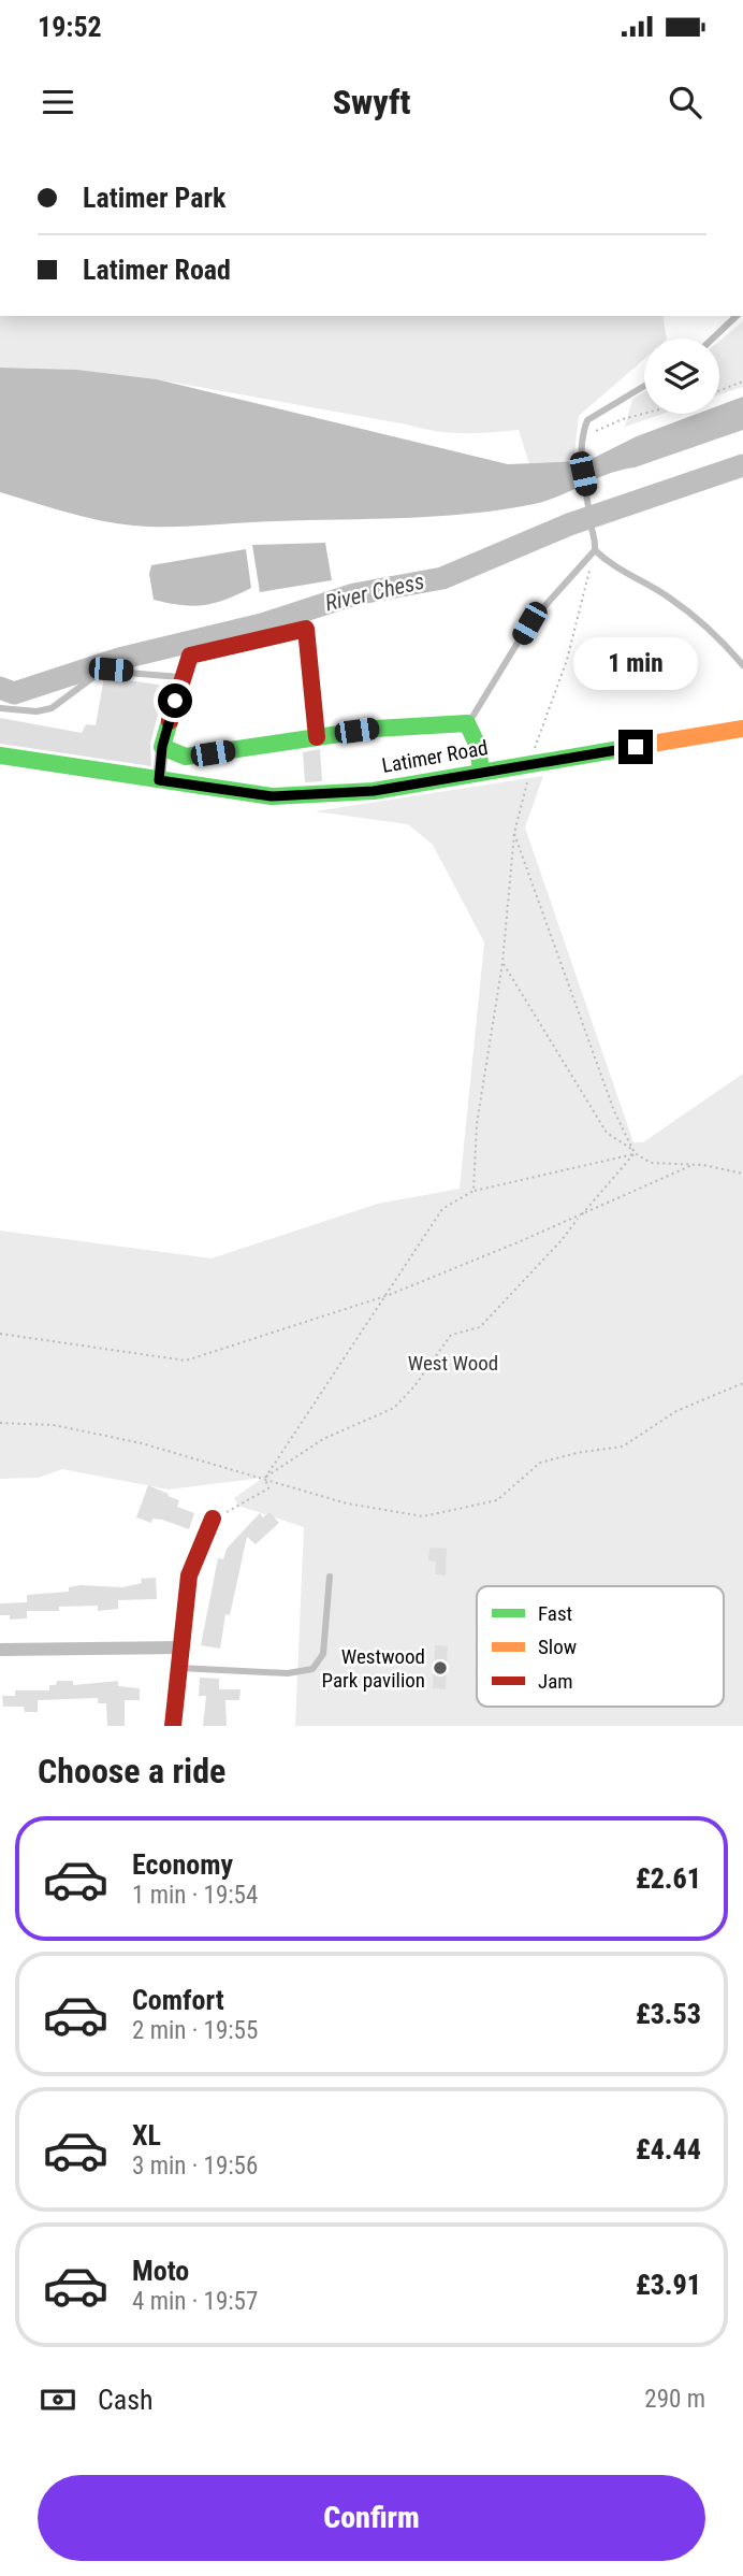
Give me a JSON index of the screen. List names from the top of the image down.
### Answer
{
  "streets": {
    "street": ["Latimer Road"]
  },
  "water": ["River Chess"],
  "parks": ["West Wood"],
  "places": ["Westwood Park pavilion"],
  "legend": ["Fast", "Slow", "Jam"],
  "page": {
    "status": "19:52",
    "header": "Swyft",
    "banner": ["Latimer Park", "Latimer Road"],
    "bubble": "1 min",
    "heading": "Choose a ride",
    "list": [
      {
        "name": "Economy",
        "note": "1 min · 19:54",
        "value": "£2.61"
      },
      {
        "name": "Comfort",
        "note": "2 min · 19:55",
        "value": "£3.53"
      },
      {
        "name": "XL",
        "note": "3 min · 19:56",
        "value": "£4.44"
      },
      {
        "name": "Moto",
        "note": "4 min · 19:57",
        "value": "£3.91"
      }
    ],
    "pay": ["Cash", "290 m"],
    "buttons": "Confirm"
  }
}
